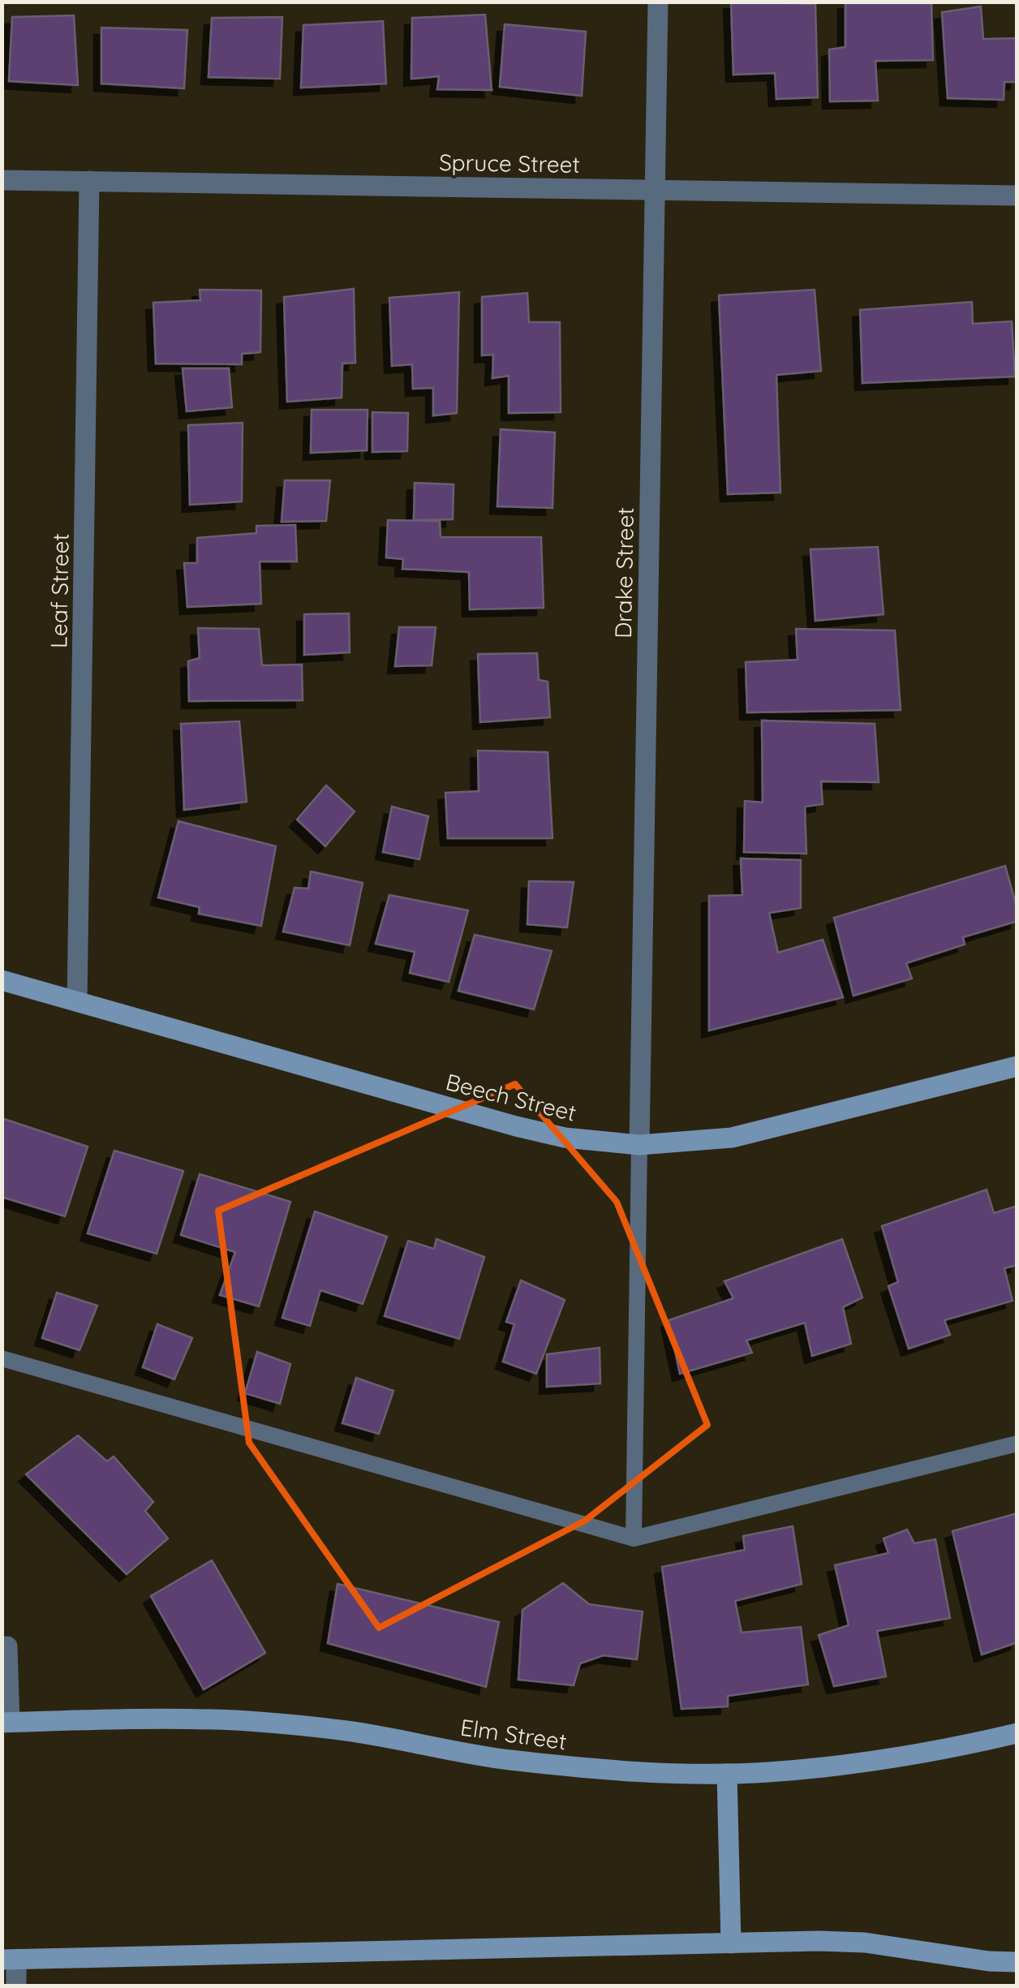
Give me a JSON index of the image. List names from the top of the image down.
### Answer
{
  "streets": {
    "street": [
      "Spruce Street",
      "Drake Street",
      "Leaf Street",
      "Beech Street",
      "Elm Street"
    ]
  },
  "crossings": [
    ["Spruce Street", "Drake Street"],
    ["Spruce Street", "Leaf Street"],
    ["Drake Street", "Beech Street"],
    ["Leaf Street", "Beech Street"]
  ]
}
